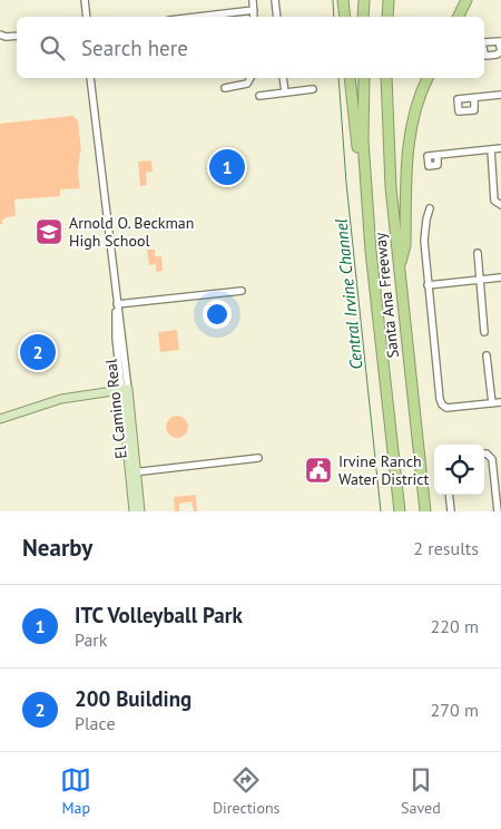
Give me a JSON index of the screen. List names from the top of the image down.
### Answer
{
  "streets": {
    "highway": ["Santa Ana Freeway"],
    "main road": ["El Camino Real"]
  },
  "water": ["Central Irvine Channel"],
  "places": {
    "school or university": ["Arnold O. Beckman High School"],
    "public building": ["Irvine Ranch Water District"]
  },
  "page": {
    "search": "Search here",
    "pins": ["1", "2"],
    "heading": ["Nearby", "2 results"],
    "list": [
      {
        "mark": "1",
        "name": "ITC Volleyball Park",
        "note": "Park",
        "value": "220 m"
      },
      {
        "mark": "2",
        "name": "200 Building",
        "note": "Place",
        "value": "270 m"
      }
    ],
    "nav": ["Map", "Directions", "Saved"]
  }
}
